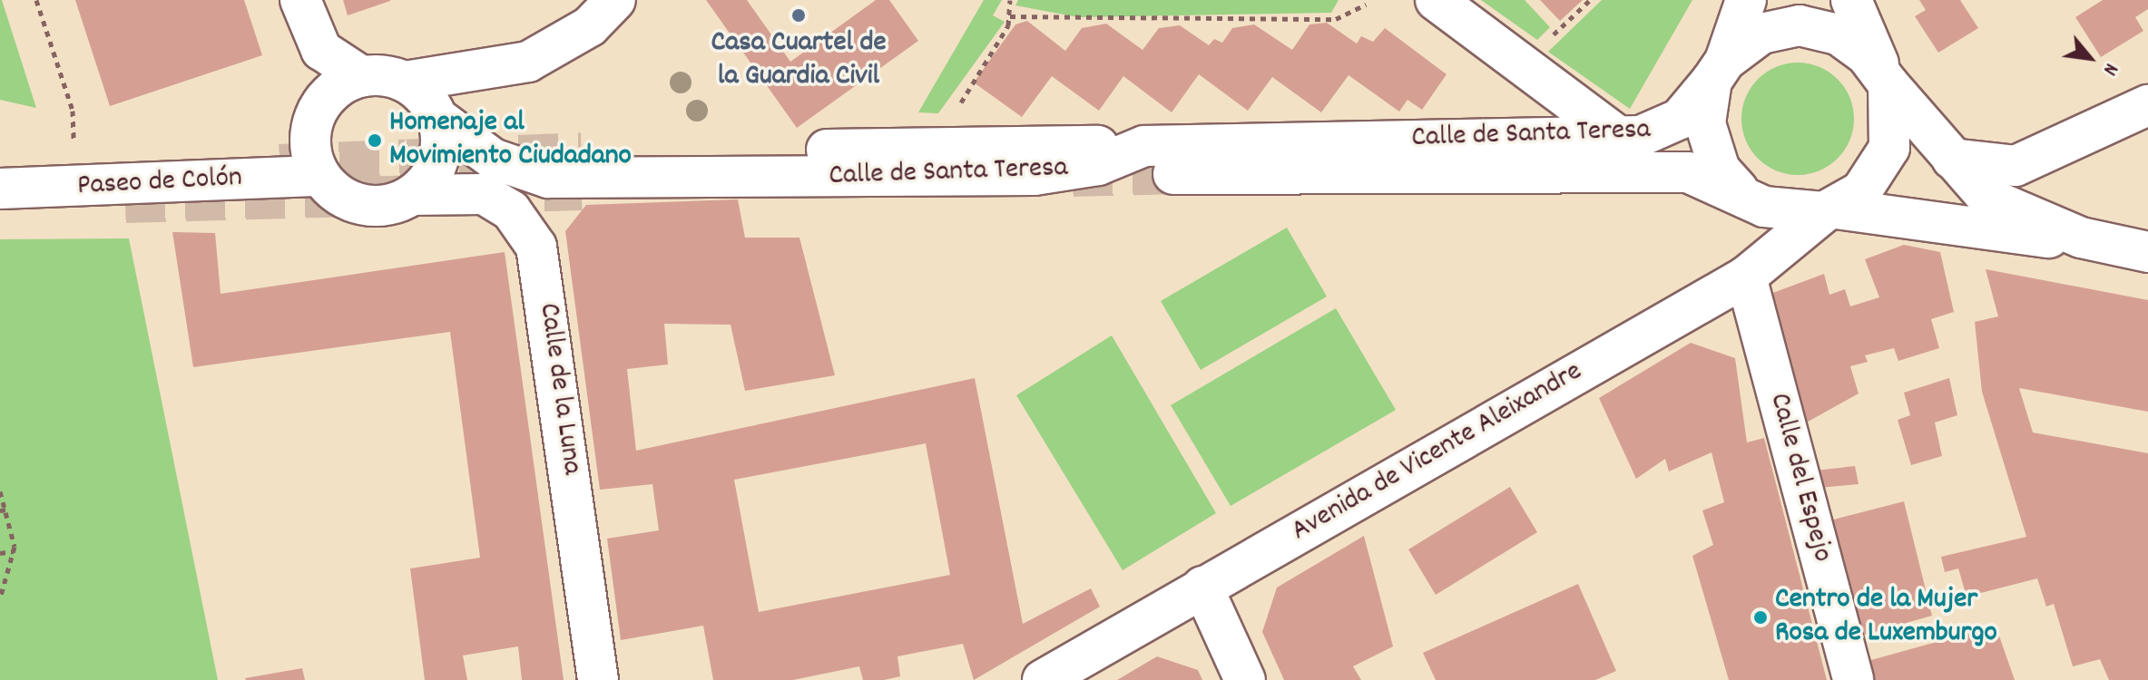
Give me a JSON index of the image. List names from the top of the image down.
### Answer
{
  "streets": {
    "street": [
      "Calle de Santa Teresa",
      "Paseo de Colón",
      "Calle de la Luna",
      "Avenida de Vicente Aleixandre",
      "Calle del Espejo"
    ]
  },
  "crossings": [
    ["Calle de Santa Teresa", "Paseo de Colón"],
    ["Calle de Santa Teresa", "Calle de la Luna"],
    ["Calle de Santa Teresa", "Avenida de Vicente Aleixandre"],
    ["Paseo de Colón", "Calle de la Luna"],
    ["Avenida de Vicente Aleixandre", "Calle del Espejo"]
  ],
  "places": ["Casa Cuartel de la Guardia Civil", "Homenaje al Movimiento Ciudadano", "Centro de la Mujer Rosa de Luxemburgo"],
  "north": "bottom right"
}
